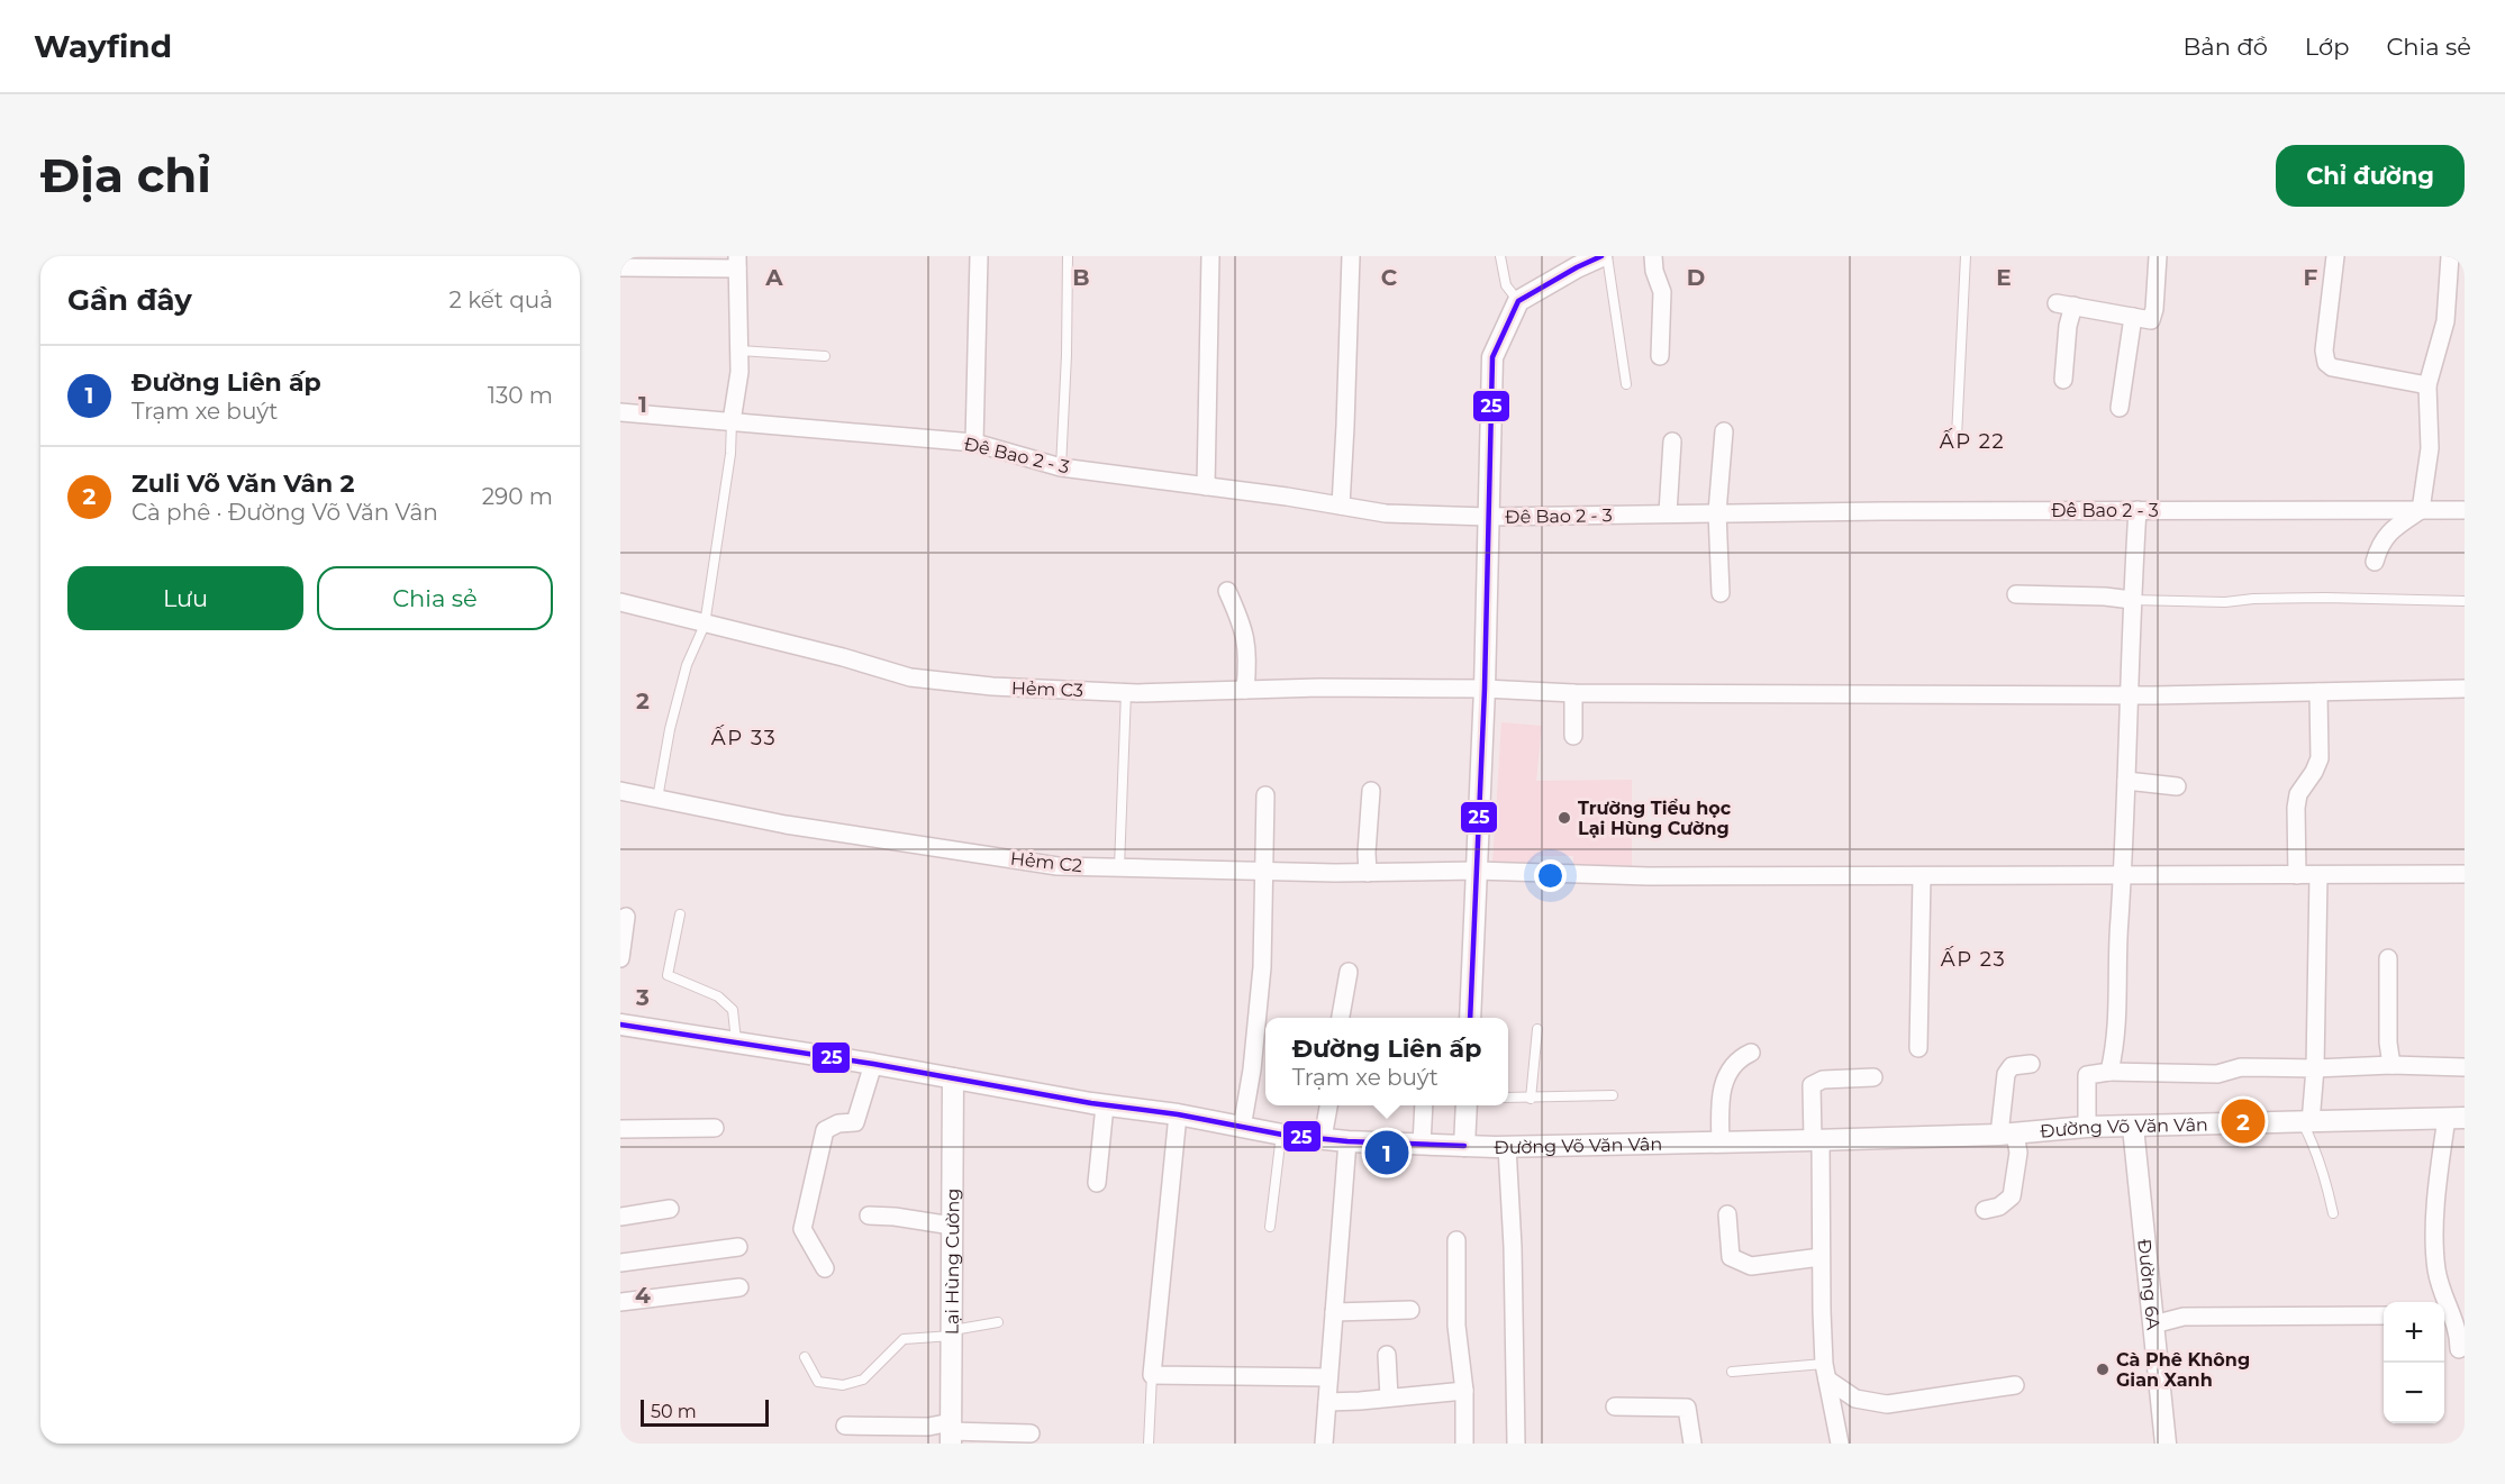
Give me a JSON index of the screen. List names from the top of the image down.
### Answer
{
  "streets": {
    "street": [
      "Đê Bao 2 - 3",
      "Hẻm C3",
      "Hẻm C2",
      "Đường Võ Văn Vân",
      "Lại Hùng Cường",
      "Đường 6A"
    ]
  },
  "crossings": [
    ["Đường Võ Văn Vân", "Lại Hùng Cường"],
    ["Đường Võ Văn Vân", "Đường 6A"]
  ],
  "districts": ["ẤP 22", "ẤP 33", "ẤP 23"],
  "places": ["Trường Tiểu học Lại Hùng Cường", "Cà Phê Không Gian Xanh"],
  "lines": ["transit line 25"],
  "scale_bar": "50 m",
  "page": {
    "header": "Wayfind",
    "nav": ["Bản đồ", "Lớp", "Chia sẻ"],
    "buttons": [
      "Chỉ đường",
      ["Lưu", "Chia sẻ"]
    ],
    "title": "Địa chỉ",
    "heading": ["Gần đây", "2 kết quả"],
    "list": [
      {
        "mark": "1",
        "name": "Đường Liên ấp",
        "note": "Trạm xe buýt",
        "value": "130 m"
      },
      {
        "mark": "2",
        "name": "Zuli Võ Văn Vân 2",
        "note": "Cà phê · Đường Võ Văn Vân",
        "value": "290 m"
      }
    ],
    "popup": ["Đường Liên ấp", "Trạm xe buýt"],
    "pins": ["2", "1"],
    "map_buttons": ["+", "−"],
    "scale": "50 m"
  },
  "grid": {
    "columns": [
      "A",
      "B",
      "C",
      "D",
      "E",
      "F"
    ],
    "rows": [
      "1",
      "2",
      "3",
      "4"
    ]
  }
}
